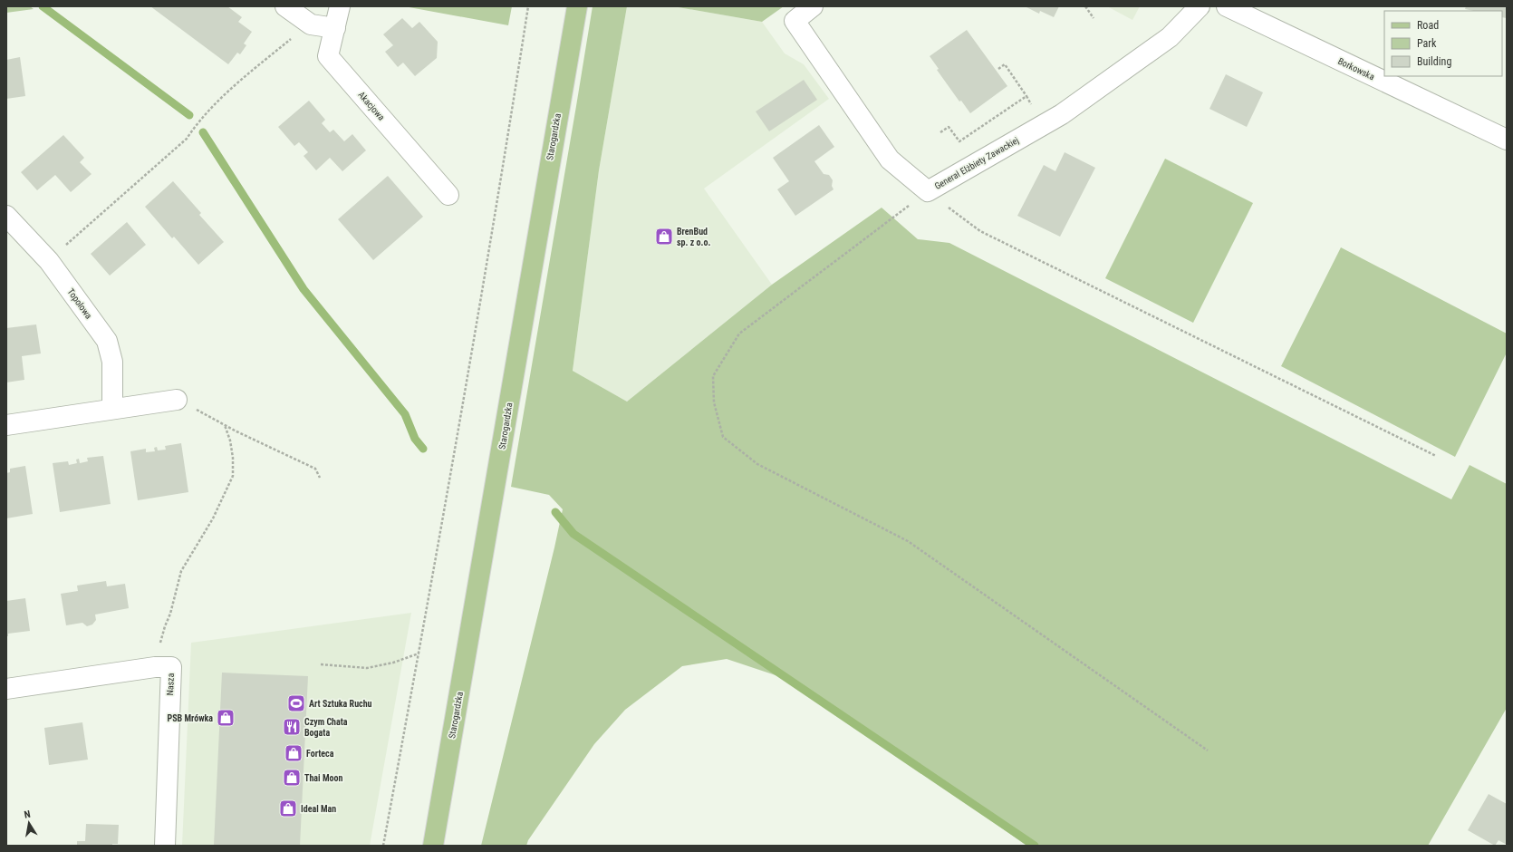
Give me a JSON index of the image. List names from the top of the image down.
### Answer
{
  "streets": {
    "main road": ["Starogardzka"],
    "street": [
      "Borkowska",
      "Akacjowa",
      "Generał Elżbiety Zawackiej",
      "Topolowa",
      "Nasza"
    ]
  },
  "places": {
    "shop": [
      "BrenBud sp. z o.o.",
      "PSB Mrówka",
      "Forteca",
      "Thai Moon",
      "Ideal Man"
    ],
    "sports": ["Art Sztuka Ruchu"],
    "restaurant": ["Czym Chata Bogata"]
  },
  "legend": ["Road", "Park", "Building"],
  "north": "top"
}
